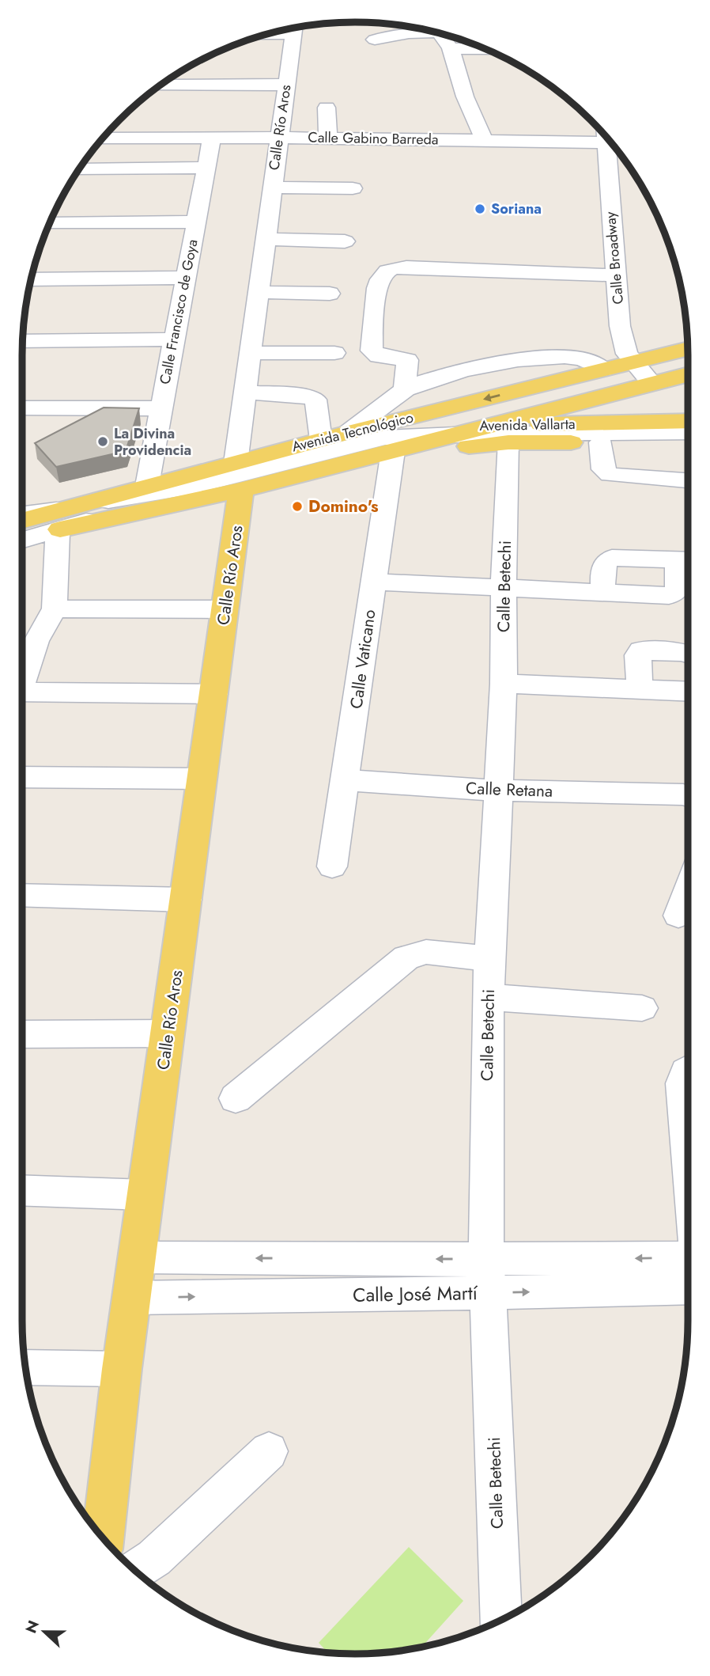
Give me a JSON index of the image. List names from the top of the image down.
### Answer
{
  "streets": {
    "main road": ["Calle Río Aros", "Avenida Vallarta", "Avenida Tecnológico"],
    "street": [
      "Calle Gabino Barreda",
      "Calle Broadway",
      "Calle Francisco de Goya",
      "Calle Betechi",
      "Calle Vaticano",
      "Calle Retana",
      "Calle José Martí"
    ]
  },
  "crossings": [
    ["Calle Río Aros", "Calle Gabino Barreda"],
    ["Calle Río Aros", "Avenida Tecnológico"],
    ["Calle Río Aros", "Calle José Martí"],
    ["Calle Gabino Barreda", "Calle Francisco de Goya"],
    ["Calle Broadway", "Avenida Tecnológico"],
    ["Calle Francisco de Goya", "Avenida Tecnológico"],
    ["Avenida Vallarta", "Avenida Tecnológico"],
    ["Avenida Vallarta", "Calle Betechi"],
    ["Avenida Vallarta", "Calle Vaticano"],
    ["Avenida Tecnológico", "Calle Betechi"],
    ["Avenida Tecnológico", "Calle Vaticano"],
    ["Calle Betechi", "Calle Retana"],
    ["Calle Betechi", "Calle José Martí"],
    ["Calle Vaticano", "Calle Retana"]
  ],
  "places": ["Soriana", "La Divina Providencia", "Domino's"],
  "north": "left"
}
